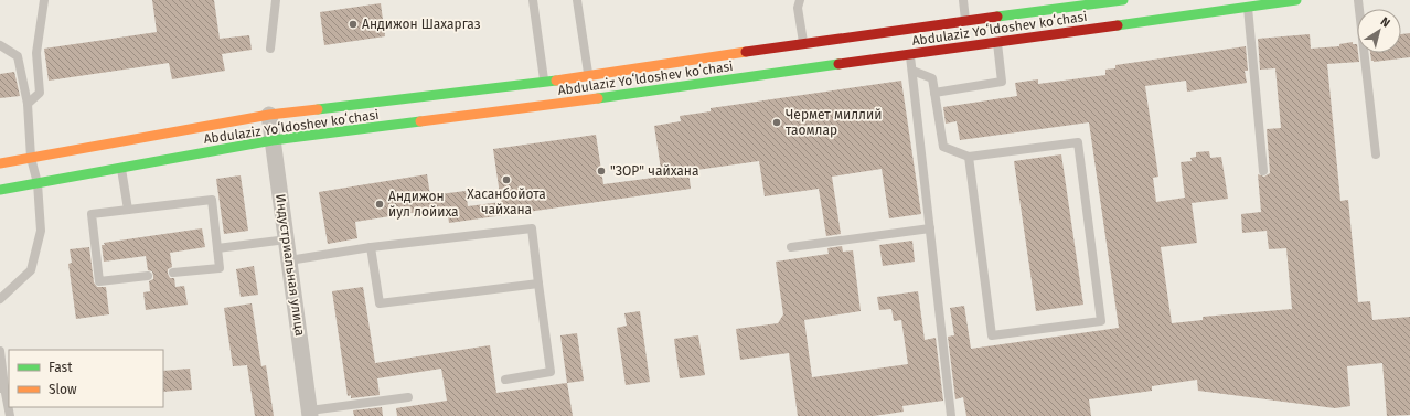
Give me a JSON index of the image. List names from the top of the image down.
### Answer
{
  "streets": {
    "main road": ["Abdulaziz Yoʻldoshev koʻchasi"],
    "street": ["Индустриальная улица"]
  },
  "crossings": [
    ["Abdulaziz Yoʻldoshev koʻchasi", "Индустриальная улица"]
  ],
  "places": [
    "Андижон Шахаргаз",
    "Чермет миллий таомлар",
    "\"ЗОР\" чайхана",
    "Хасанбойота чайхана",
    "Андижон йул лойиха"
  ],
  "legend": ["Fast", "Slow"],
  "north": "top right"
}
